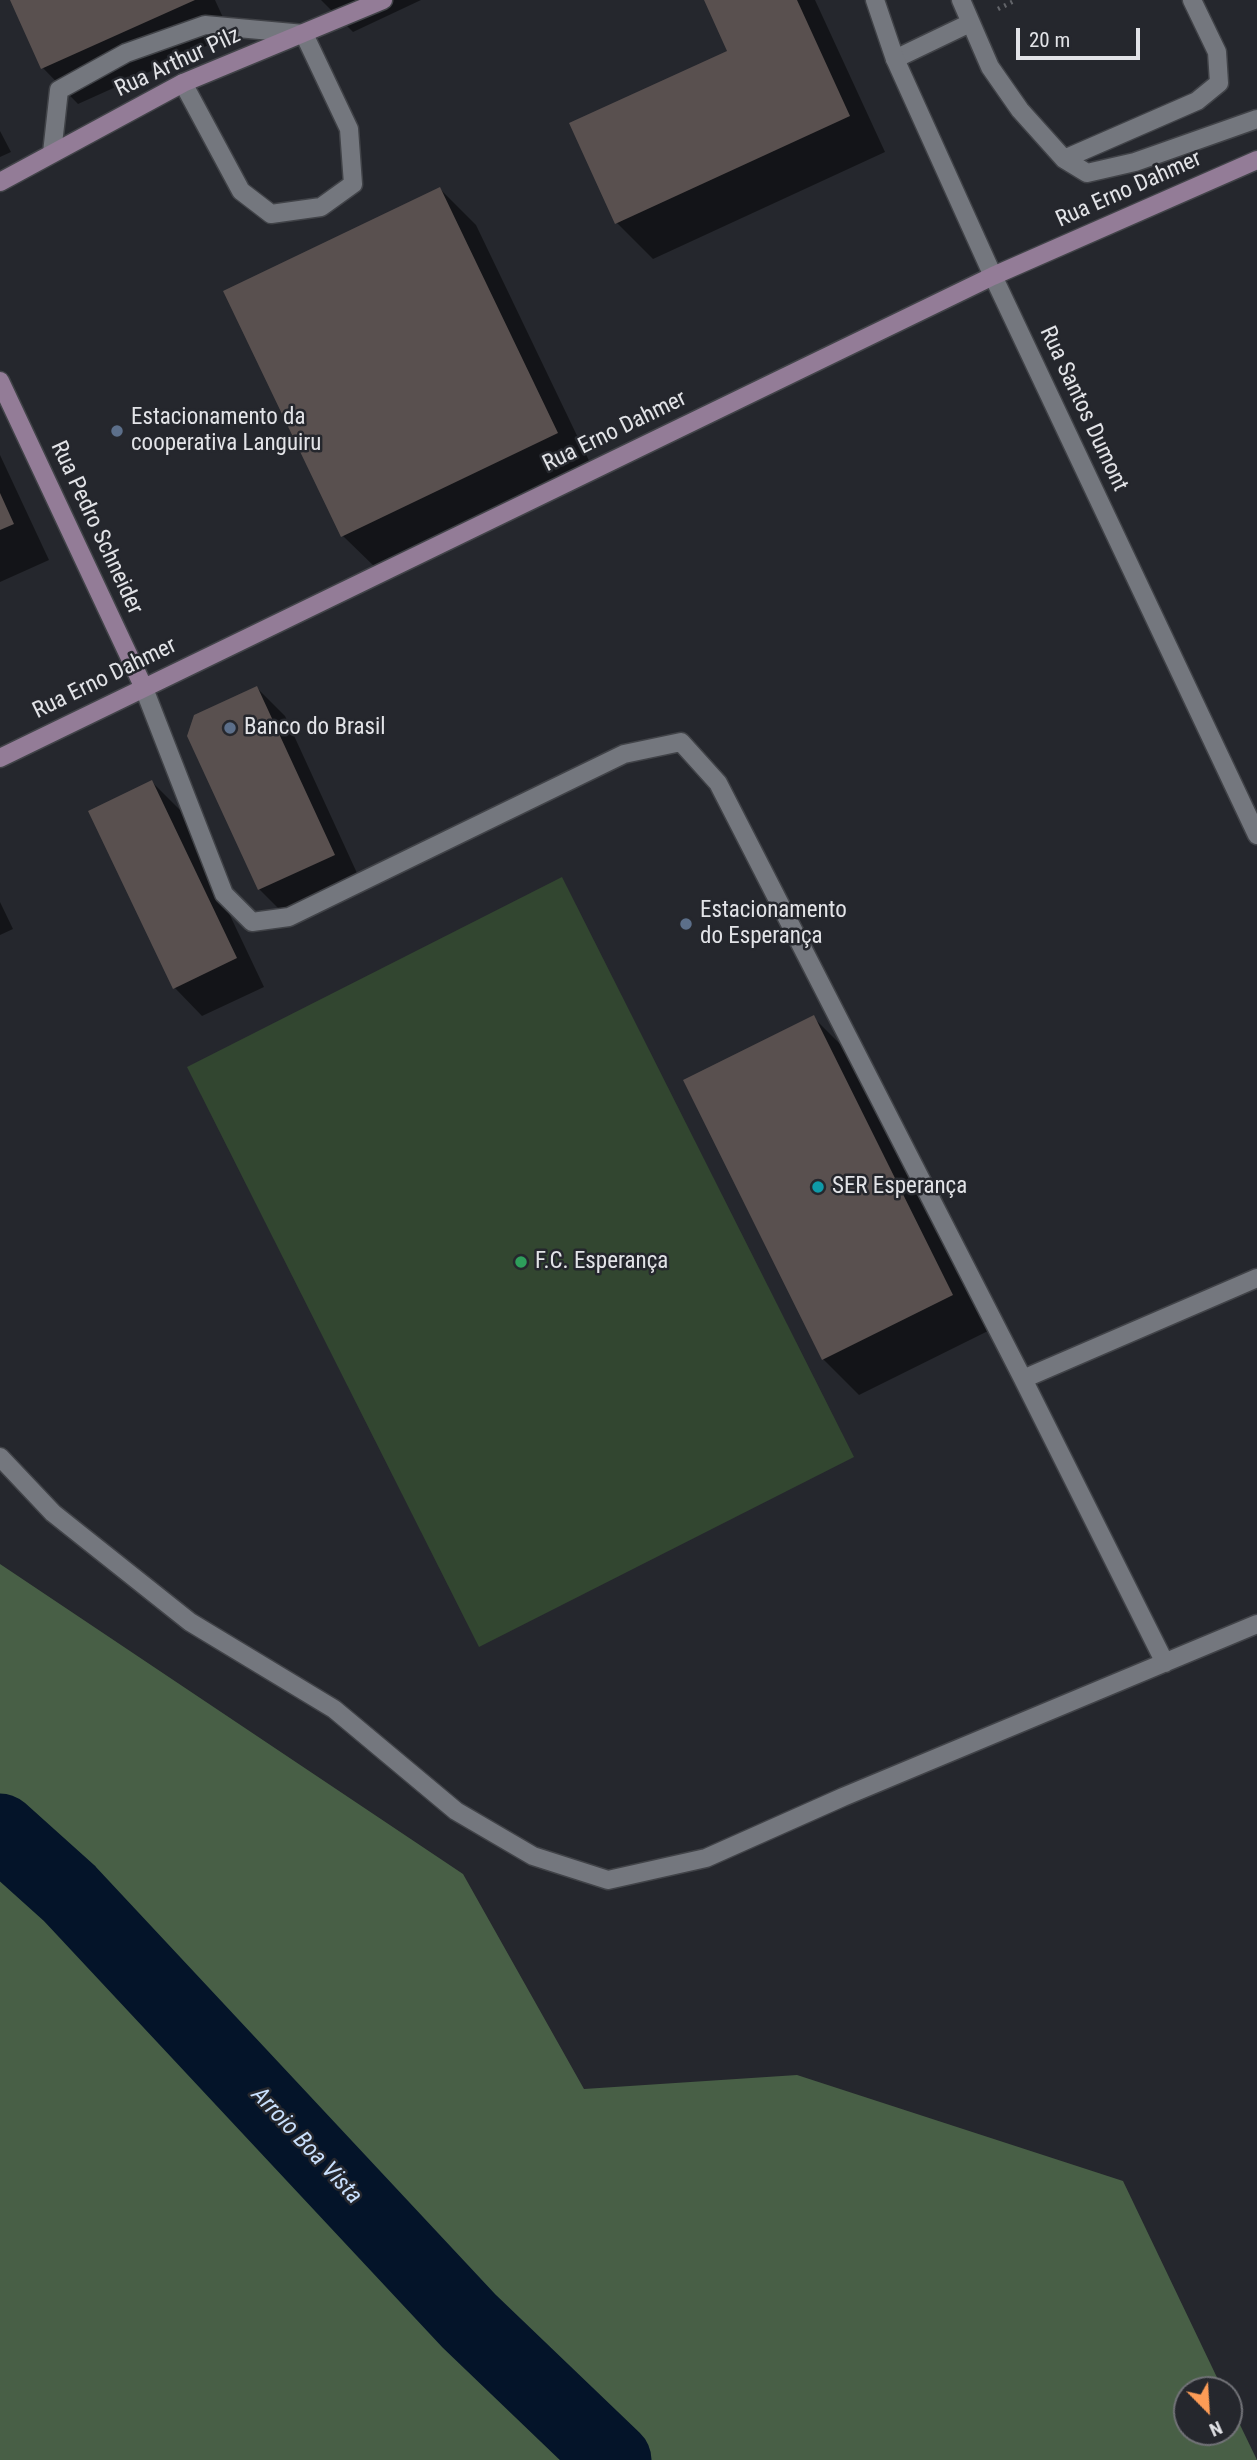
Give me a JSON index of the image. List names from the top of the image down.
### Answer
{
  "streets": {
    "main road": ["Rua Arthur Pilz", "Rua Erno Dahmer", "Rua Pedro Schneider"],
    "street": ["Rua Santos Dumont"]
  },
  "crossings": [
    ["Rua Erno Dahmer", "Rua Santos Dumont"],
    ["Rua Erno Dahmer", "Rua Pedro Schneider"]
  ],
  "water": ["Arroio Boa Vista"],
  "places": [
    "Estacionamento da cooperativa Languiru",
    "Banco do Brasil",
    "Estacionamento do Esperança",
    "SER Esperança",
    "F.C. Esperança"
  ],
  "scale_bar": "20 m",
  "north": "bottom right"
}
